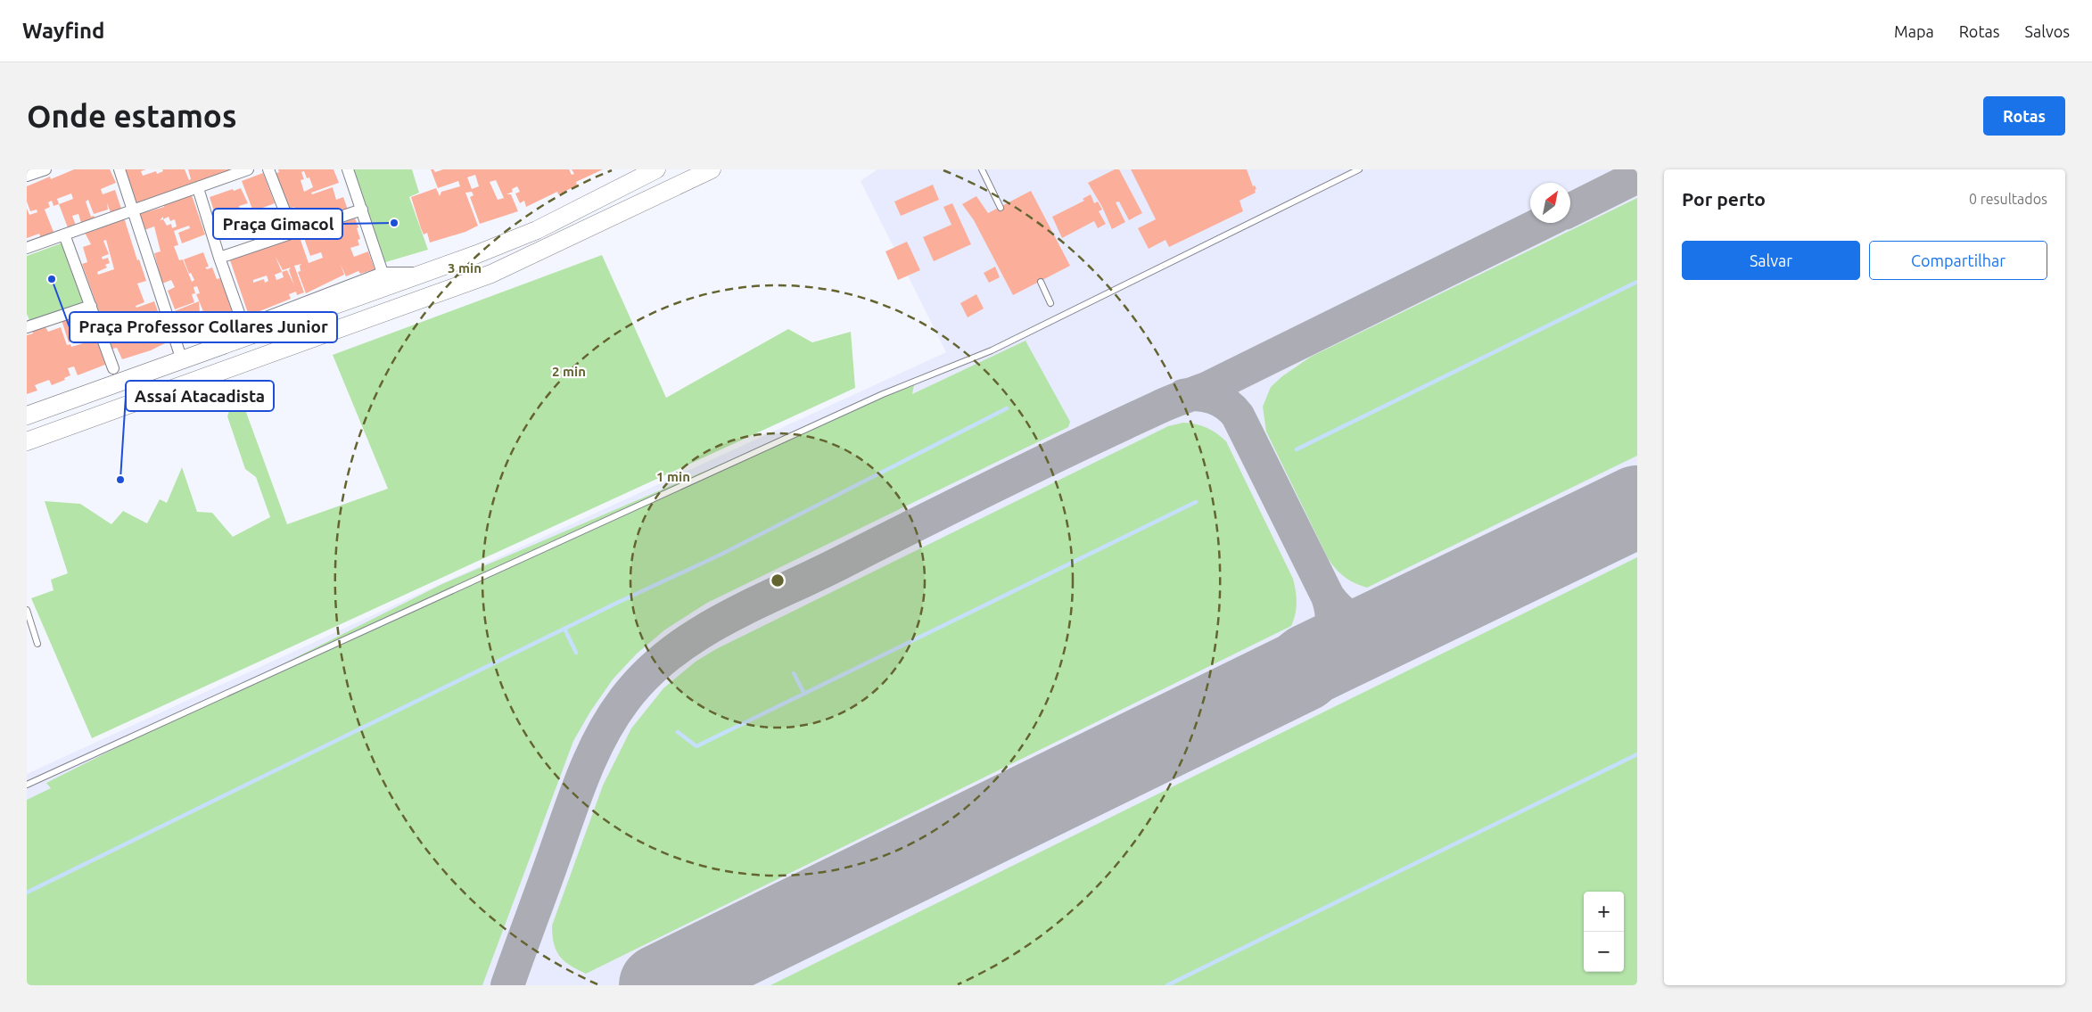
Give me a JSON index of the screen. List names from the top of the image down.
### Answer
{
  "places": ["Praça Gimacol", "Praça Professor Collares Junior", "Assaí Atacadista"],
  "north": "top right",
  "page": {
    "header": "Wayfind",
    "nav": ["Mapa", "Rotas", "Salvos"],
    "buttons": [
      "Rotas",
      ["Salvar", "Compartilhar"]
    ],
    "title": "Onde estamos",
    "heading": ["Por perto", "0 resultados"],
    "map_buttons": ["+", "−"]
  },
  "rings": ["3 min", "2 min", "1 min"]
}
